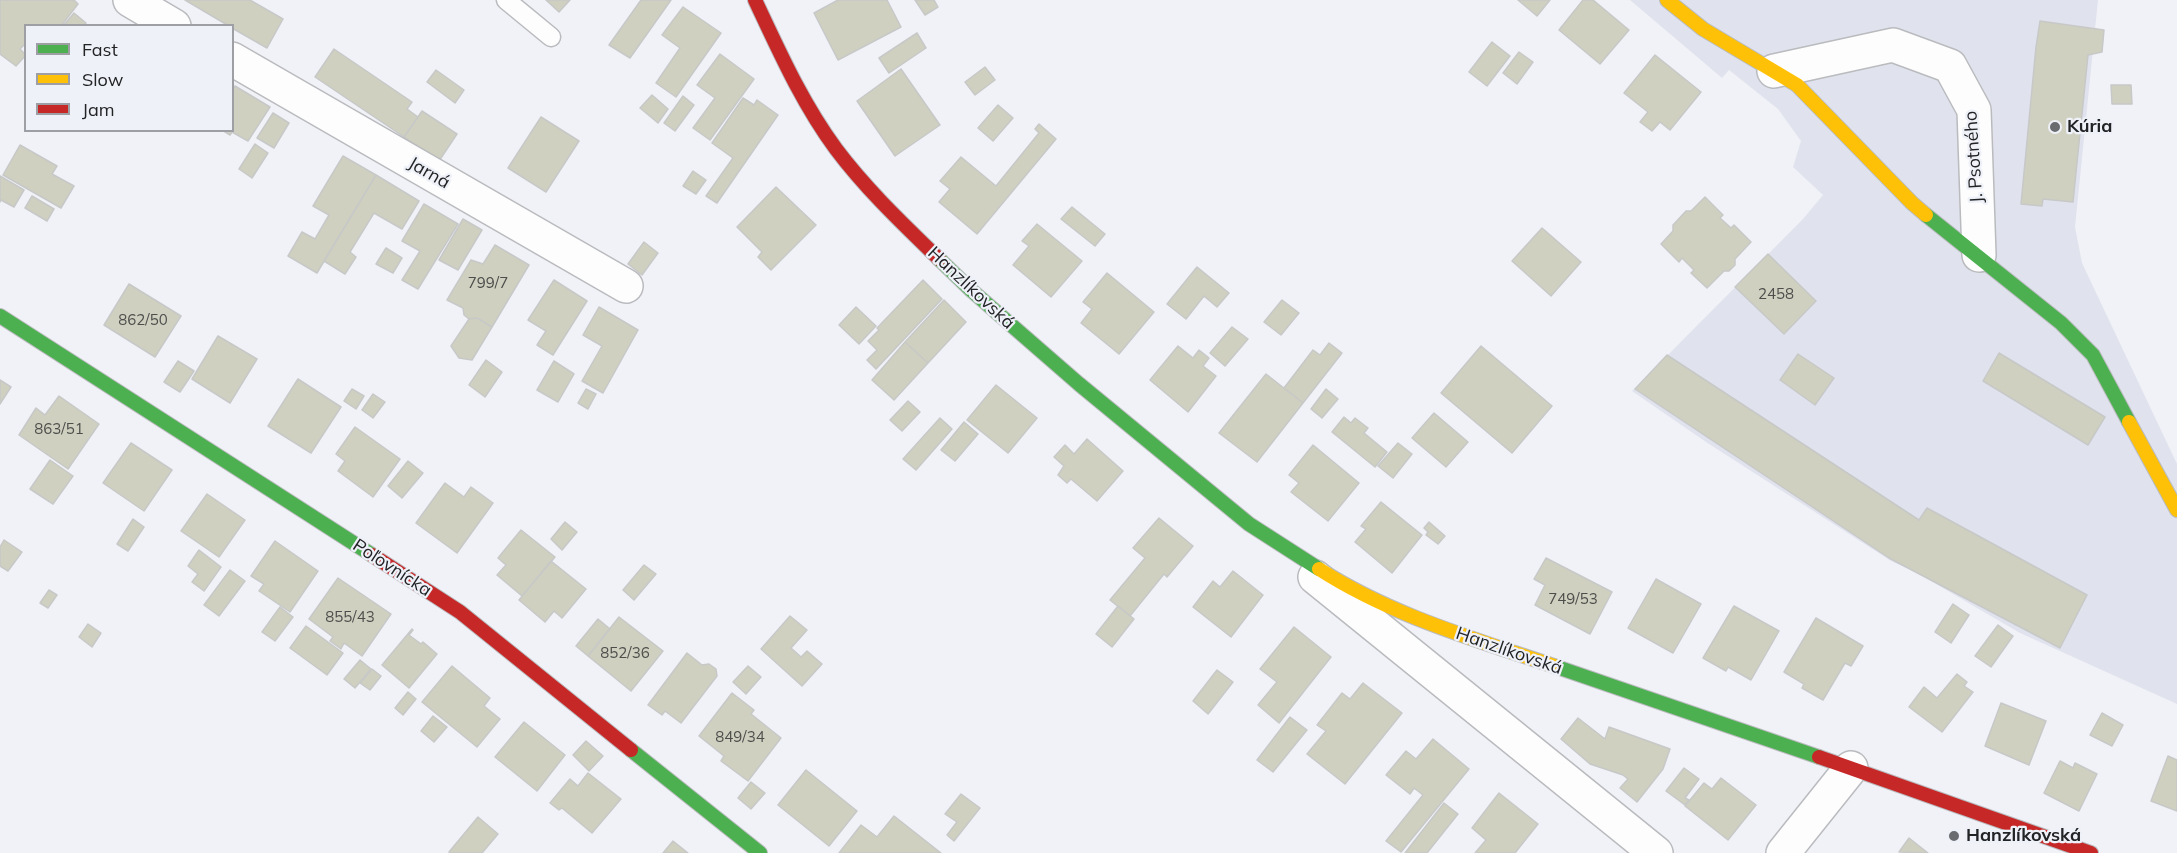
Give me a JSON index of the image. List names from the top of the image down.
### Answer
{
  "streets": {
    "street": [
      "J. Psotného",
      "Jarná",
      "Hanzlíkovská",
      "Poľovnícka"
    ]
  },
  "places": ["Kúria", "Hanzlíkovská"],
  "house_numbers": [
    "799/7",
    "2458",
    "862/50",
    "863/51",
    "749/53",
    "855/43",
    "852/36",
    "849/34"
  ],
  "legend": ["Fast", "Slow", "Jam"]
}
